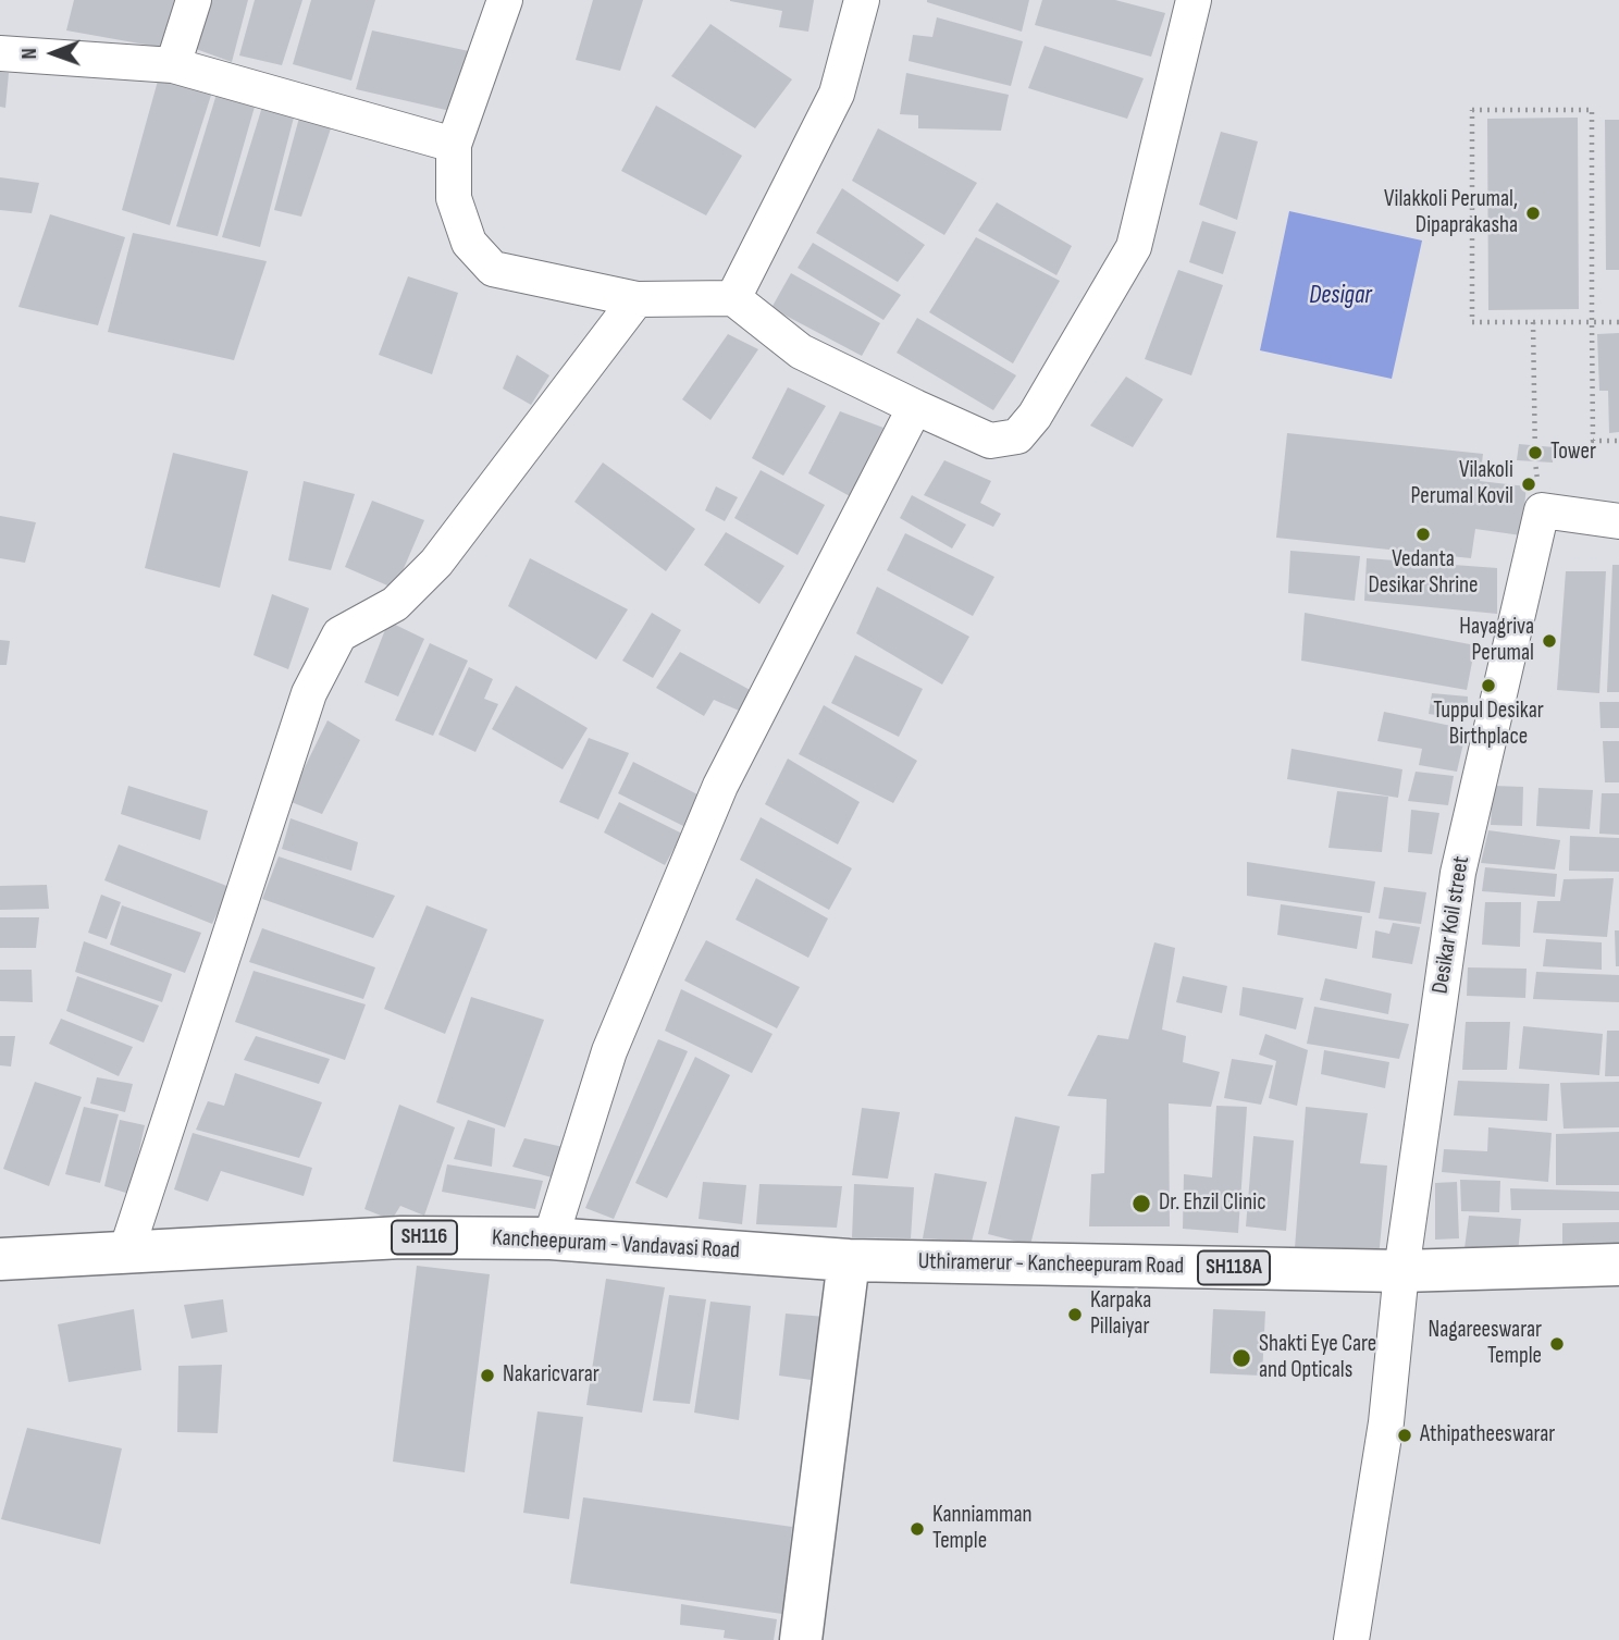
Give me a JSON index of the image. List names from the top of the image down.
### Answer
{
  "streets": {
    "main road": [
      "SH116",
      "Kancheepuram - Vandavasi Road",
      "Uthiramerur - Kancheepuram Road",
      "SH118A"
    ],
    "street": ["Desikar Koil street"]
  },
  "crossings": [
    ["Desikar Koil street", "Uthiramerur - Kancheepuram Road"],
    ["Kancheepuram - Vandavasi Road", "Uthiramerur - Kancheepuram Road"]
  ],
  "water": ["Desigar"],
  "places": [
    "Vilakkoli Perumal, Dipaprakasha",
    "Tower",
    "Vilakoli Perumal Kovil",
    "Vedanta Desikar Shrine",
    "Hayagriva Perumal",
    "Tuppul Desikar Birthplace",
    "Dr. Ehzil Clinic",
    "Karpaka Pillaiyar",
    "Nagareeswarar Temple",
    "Shakti Eye Care and Opticals",
    "Nakaricvarar",
    "Athipatheeswarar",
    "Kanniamman Temple"
  ],
  "north": "left"
}
